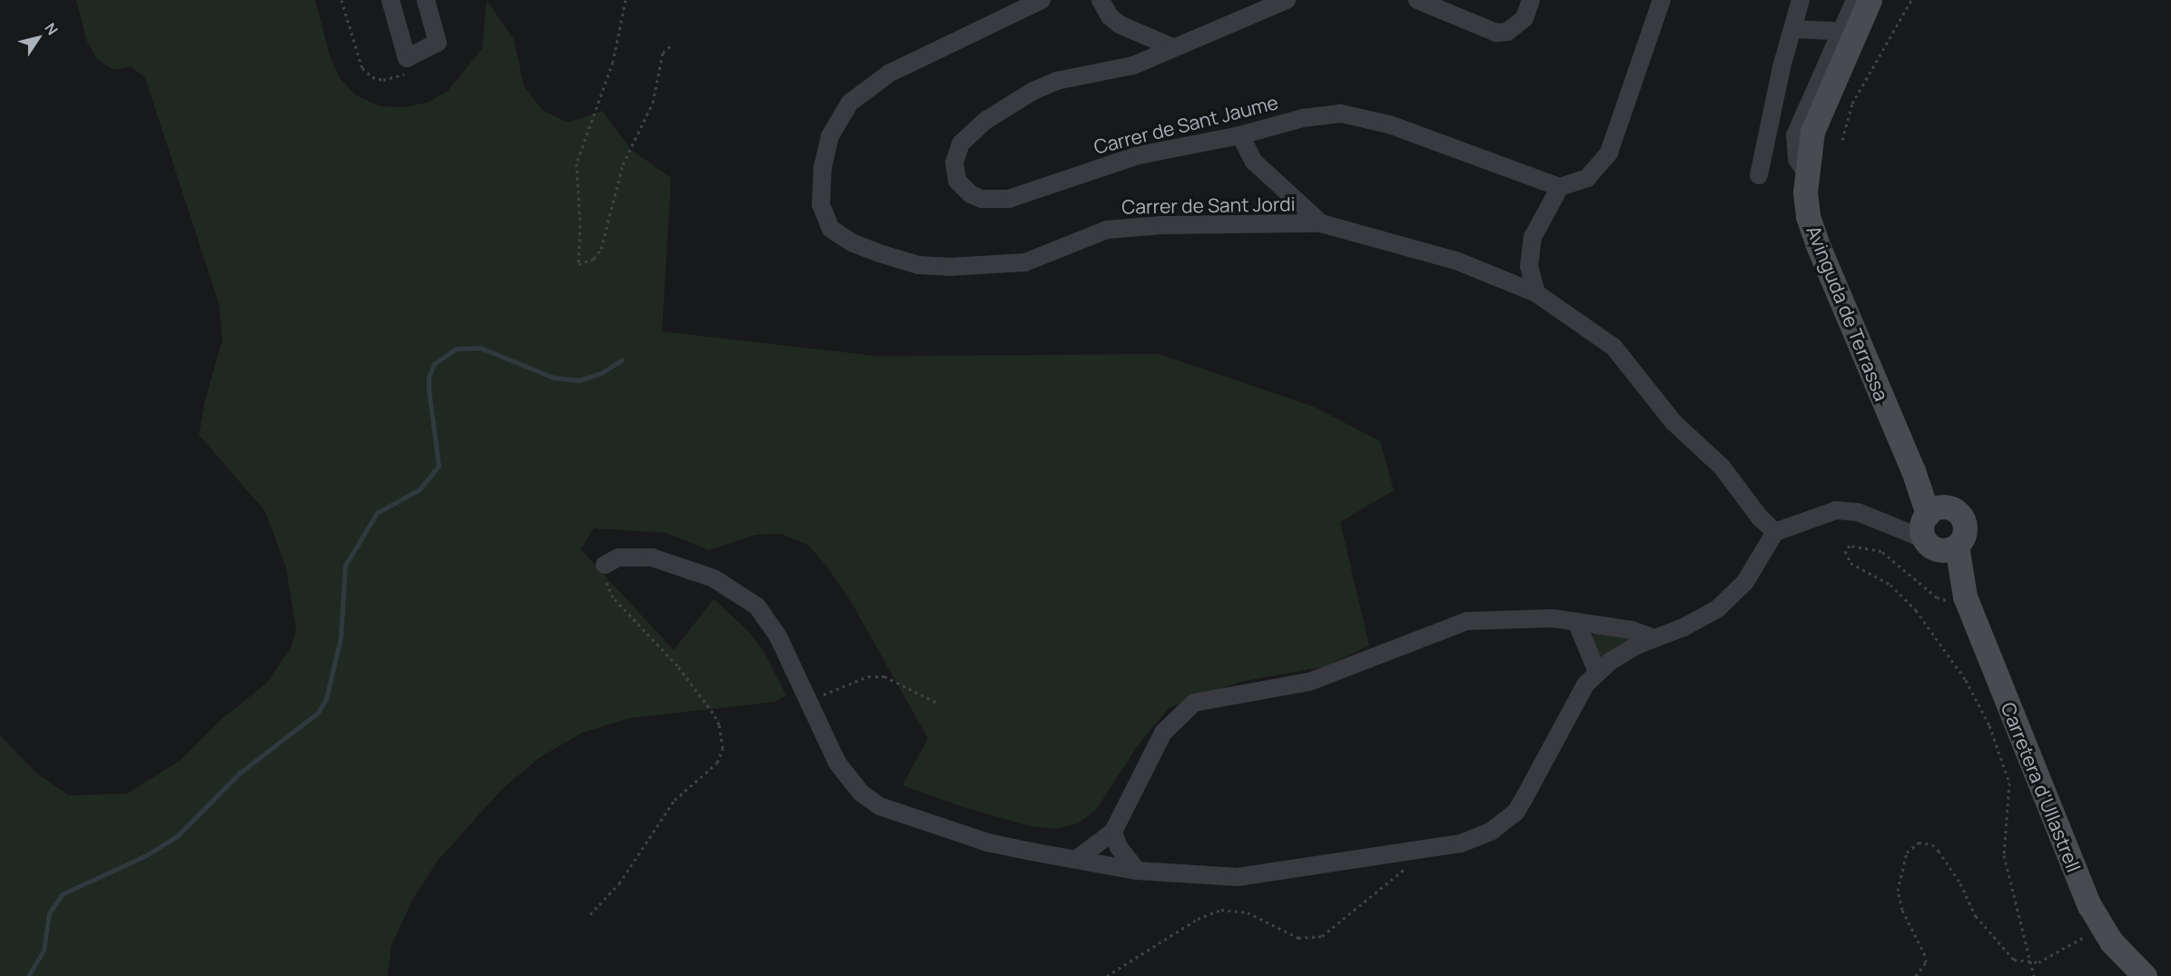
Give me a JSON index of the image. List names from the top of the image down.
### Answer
{
  "streets": {
    "street": [
      "Carrer de Sant Jaume",
      "Carrer de Sant Jordi",
      "Avinguda de Terrassa",
      "Carretera d'Ullastrell"
    ]
  },
  "crossings": [
    ["Avinguda de Terrassa", "Carretera d'Ullastrell"]
  ],
  "north": "top right"
}
